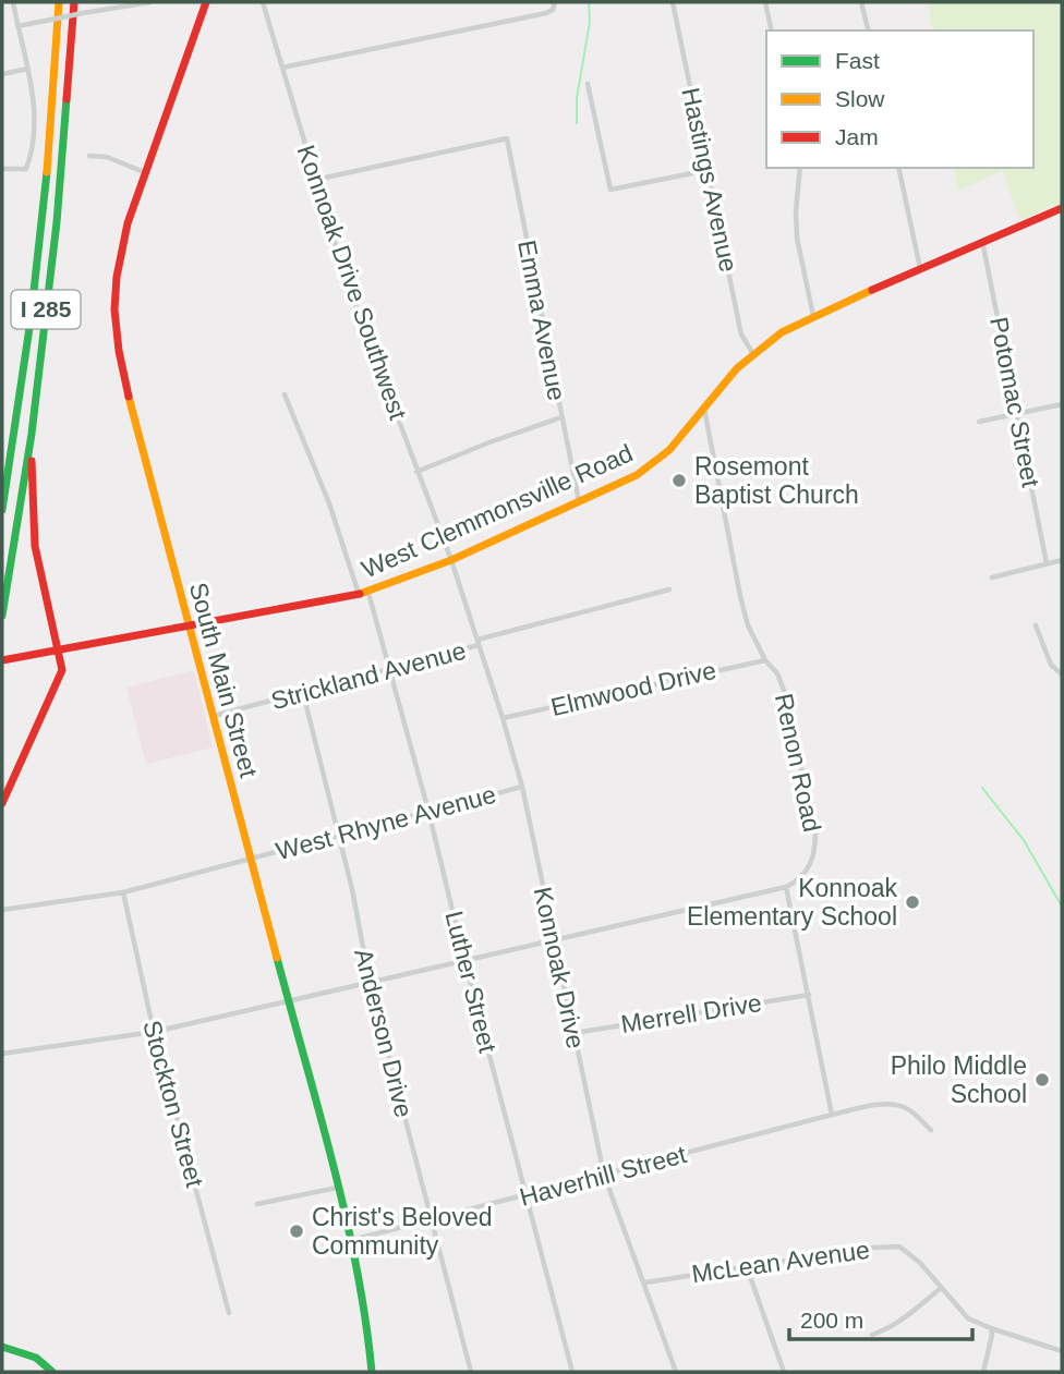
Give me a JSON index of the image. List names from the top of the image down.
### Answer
{
  "streets": {
    "main road": ["I 285", "West Clemmonsville Road", "South Main Street"],
    "street": [
      "Hastings Avenue",
      "Konnoak Drive Southwest",
      "Emma Avenue",
      "Potomac Street",
      "Strickland Avenue",
      "Elmwood Drive",
      "Renon Road",
      "West Rhyne Avenue",
      "Konnoak Drive",
      "Luther Street",
      "Merrell Drive",
      "Anderson Drive",
      "Stockton Street",
      "Haverhill Street",
      "McLean Avenue"
    ]
  },
  "crossings": [
    ["Hastings Avenue", "West Clemmonsville Road"],
    ["Konnoak Drive Southwest", "Emma Avenue"],
    ["Konnoak Drive Southwest", "West Clemmonsville Road"],
    ["Konnoak Drive Southwest", "Konnoak Drive"],
    ["Emma Avenue", "West Clemmonsville Road"],
    ["Potomac Street", "West Clemmonsville Road"],
    ["West Clemmonsville Road", "South Main Street"],
    ["West Clemmonsville Road", "Renon Road"],
    ["West Clemmonsville Road", "Konnoak Drive"],
    ["West Clemmonsville Road", "Luther Street"],
    ["Strickland Avenue", "South Main Street"],
    ["Strickland Avenue", "Konnoak Drive"],
    ["Strickland Avenue", "Luther Street"],
    ["Strickland Avenue", "Anderson Drive"],
    ["South Main Street", "West Rhyne Avenue"],
    ["South Main Street", "Haverhill Street"],
    ["Elmwood Drive", "Renon Road"],
    ["Elmwood Drive", "Konnoak Drive"],
    ["West Rhyne Avenue", "Konnoak Drive"],
    ["West Rhyne Avenue", "Luther Street"],
    ["West Rhyne Avenue", "Anderson Drive"],
    ["West Rhyne Avenue", "Stockton Street"],
    ["Konnoak Drive", "Merrell Drive"],
    ["Konnoak Drive", "Haverhill Street"],
    ["Konnoak Drive", "McLean Avenue"],
    ["Luther Street", "Haverhill Street"],
    ["Anderson Drive", "Haverhill Street"]
  ],
  "places": [
    "Rosemont Baptist Church",
    "Konnoak Elementary School",
    "Philo Middle School",
    "Christ's Beloved Community"
  ],
  "legend": ["Fast", "Slow", "Jam"],
  "scale_bar": "200 m"
}
